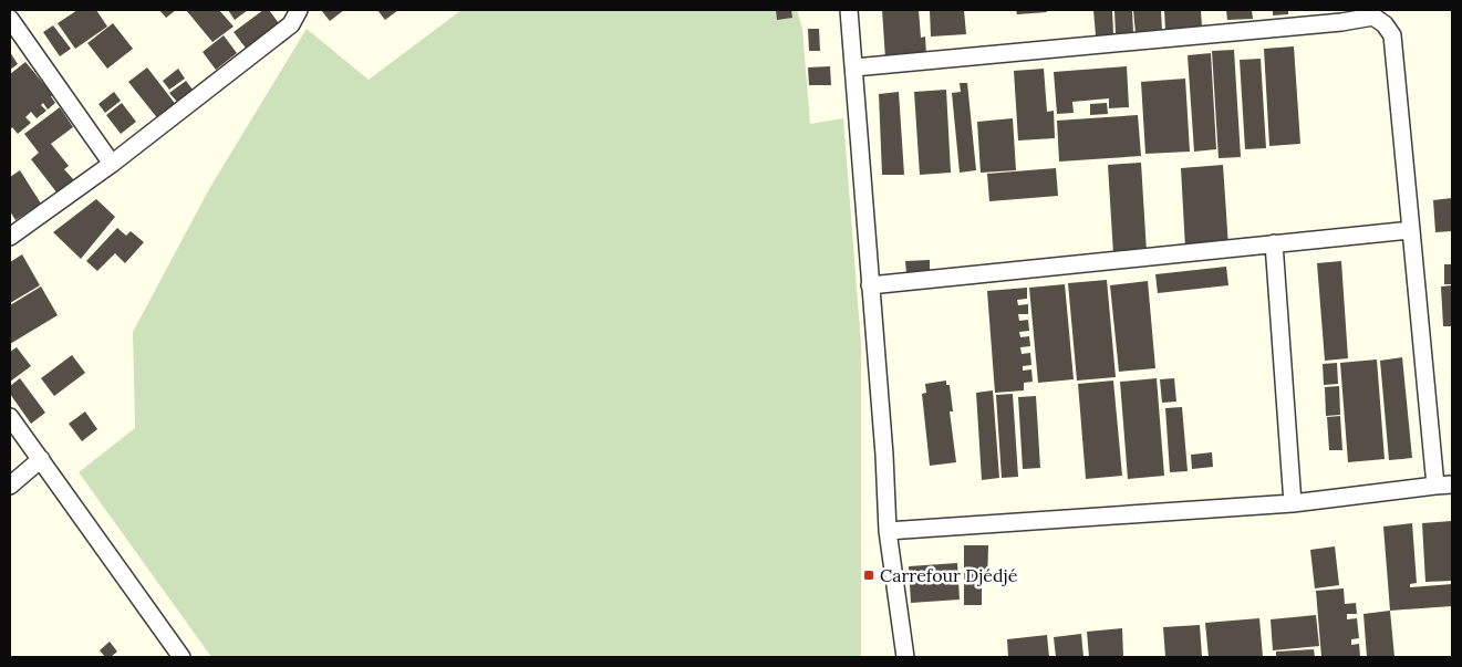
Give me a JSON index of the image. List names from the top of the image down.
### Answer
{
  "places": {
    "transit": ["Carrefour Djédjé"]
  }
}
